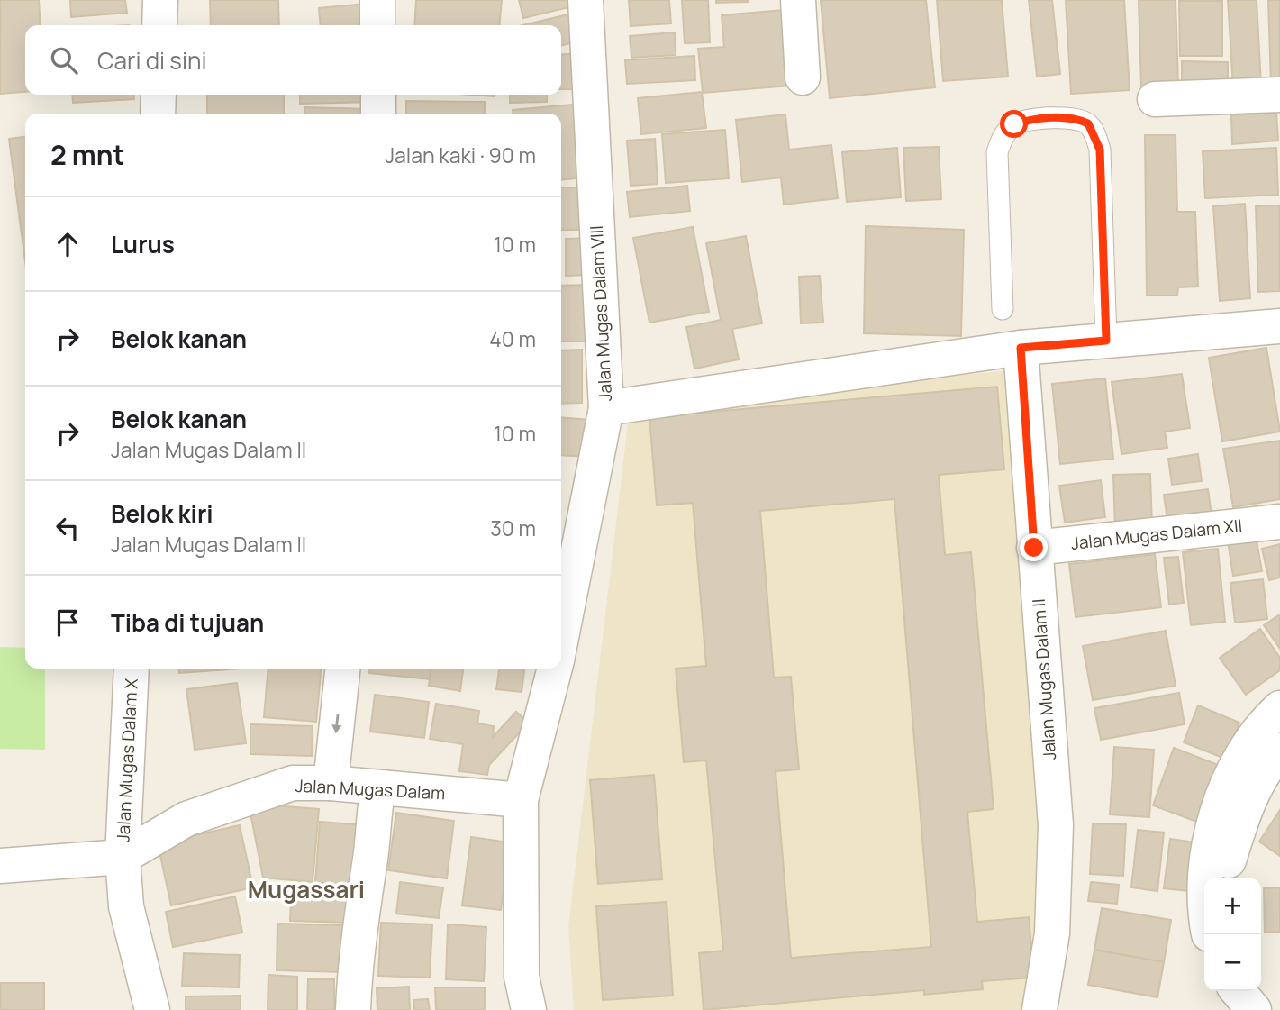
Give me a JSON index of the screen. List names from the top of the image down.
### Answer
{
  "streets": {
    "street": [
      "Jalan Mugas Dalam VIII",
      "Jalan Mugas Dalam XII",
      "Jalan Mugas Dalam II",
      "Jalan Mugas Dalam X",
      "Jalan Mugas Dalam"
    ]
  },
  "crossings": [
    ["Jalan Mugas Dalam VIII", "Jalan Mugas Dalam"],
    ["Jalan Mugas Dalam XII", "Jalan Mugas Dalam II"],
    ["Jalan Mugas Dalam X", "Jalan Mugas Dalam"]
  ],
  "districts": ["Mugassari"],
  "page": {
    "search": "Cari di sini",
    "heading": ["2 mnt", "Jalan kaki · 90 m"],
    "list": [
      ["Lurus", "10 m"],
      ["Belok kanan", "40 m"],
      ["Belok kanan", "Jalan Mugas Dalam II", "10 m"],
      ["Belok kiri", "Jalan Mugas Dalam II", "30 m"],
      "Tiba di tujuan"
    ],
    "map_buttons": ["+", "−"]
  }
}
